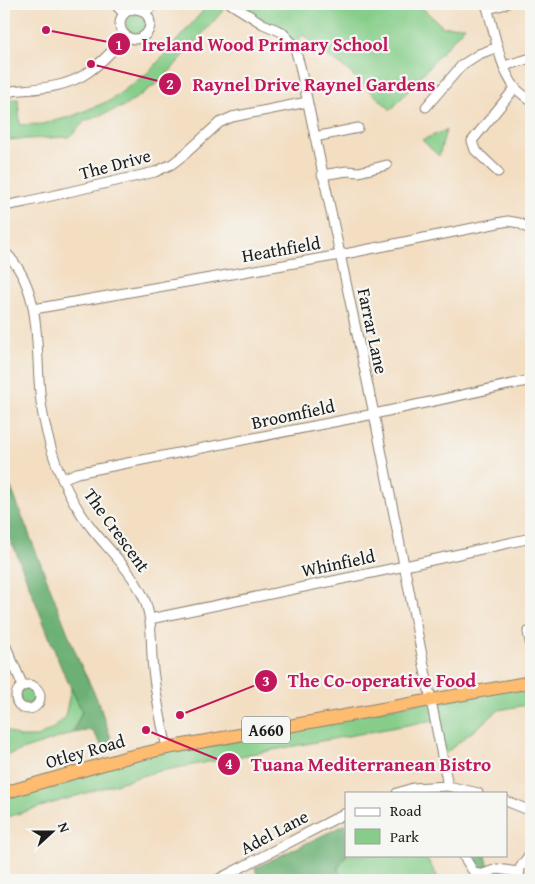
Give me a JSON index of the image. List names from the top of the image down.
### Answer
{
  "streets": {
    "highway": ["A660", "Otley Road"],
    "street": [
      "The Drive",
      "Heathfield",
      "Farrar Lane",
      "Broomfield",
      "The Crescent",
      "Whinfield",
      "Adel Lane"
    ]
  },
  "crossings": [
    ["The Drive", "Farrar Lane"],
    ["Heathfield", "Farrar Lane"],
    ["Heathfield", "The Crescent"],
    ["Farrar Lane", "Broomfield"],
    ["Farrar Lane", "Whinfield"],
    ["Farrar Lane", "Otley Road"],
    ["Broomfield", "The Crescent"],
    ["The Crescent", "Whinfield"],
    ["The Crescent", "Otley Road"]
  ],
  "places": [
    "Ireland Wood Primary School",
    "Raynel Drive Raynel Gardens",
    "The Co-operative Food",
    "Tuana Mediterranean Bistro"
  ],
  "legend": ["Road", "Park"],
  "north": "right"
}
